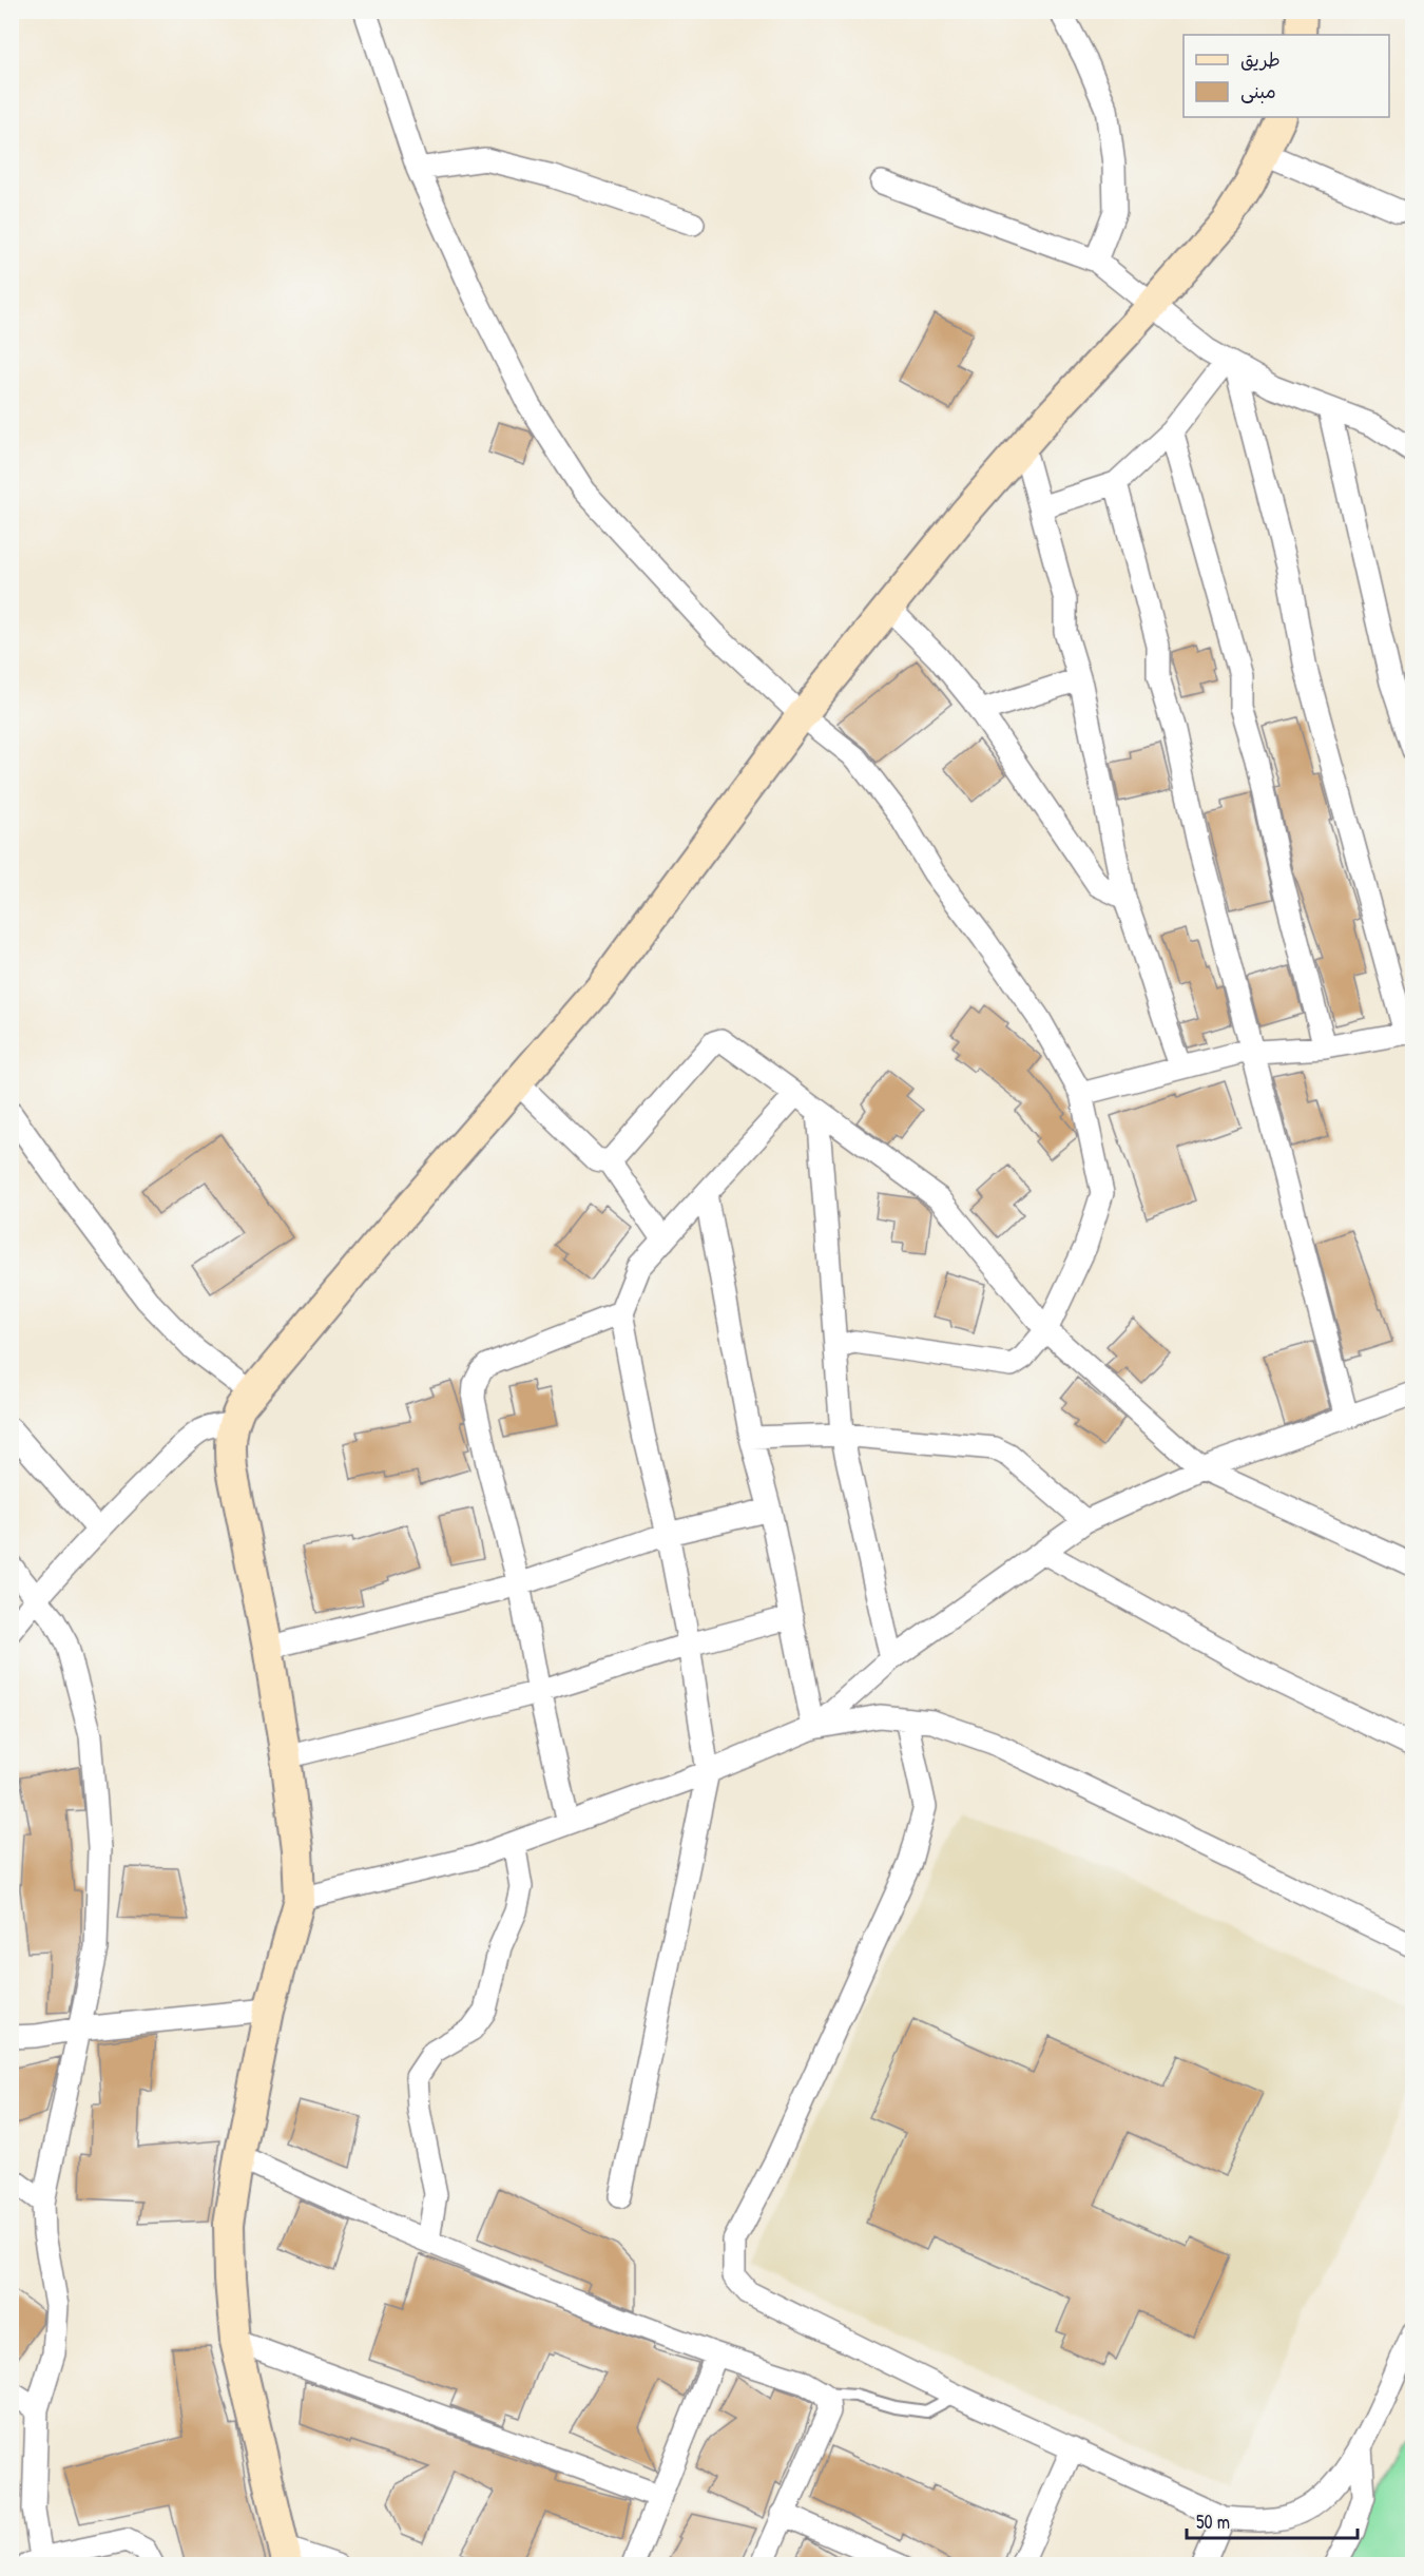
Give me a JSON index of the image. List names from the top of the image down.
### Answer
{
  "legend": ["طريق", "مبنى"],
  "scale_bar": "50 m"
}
